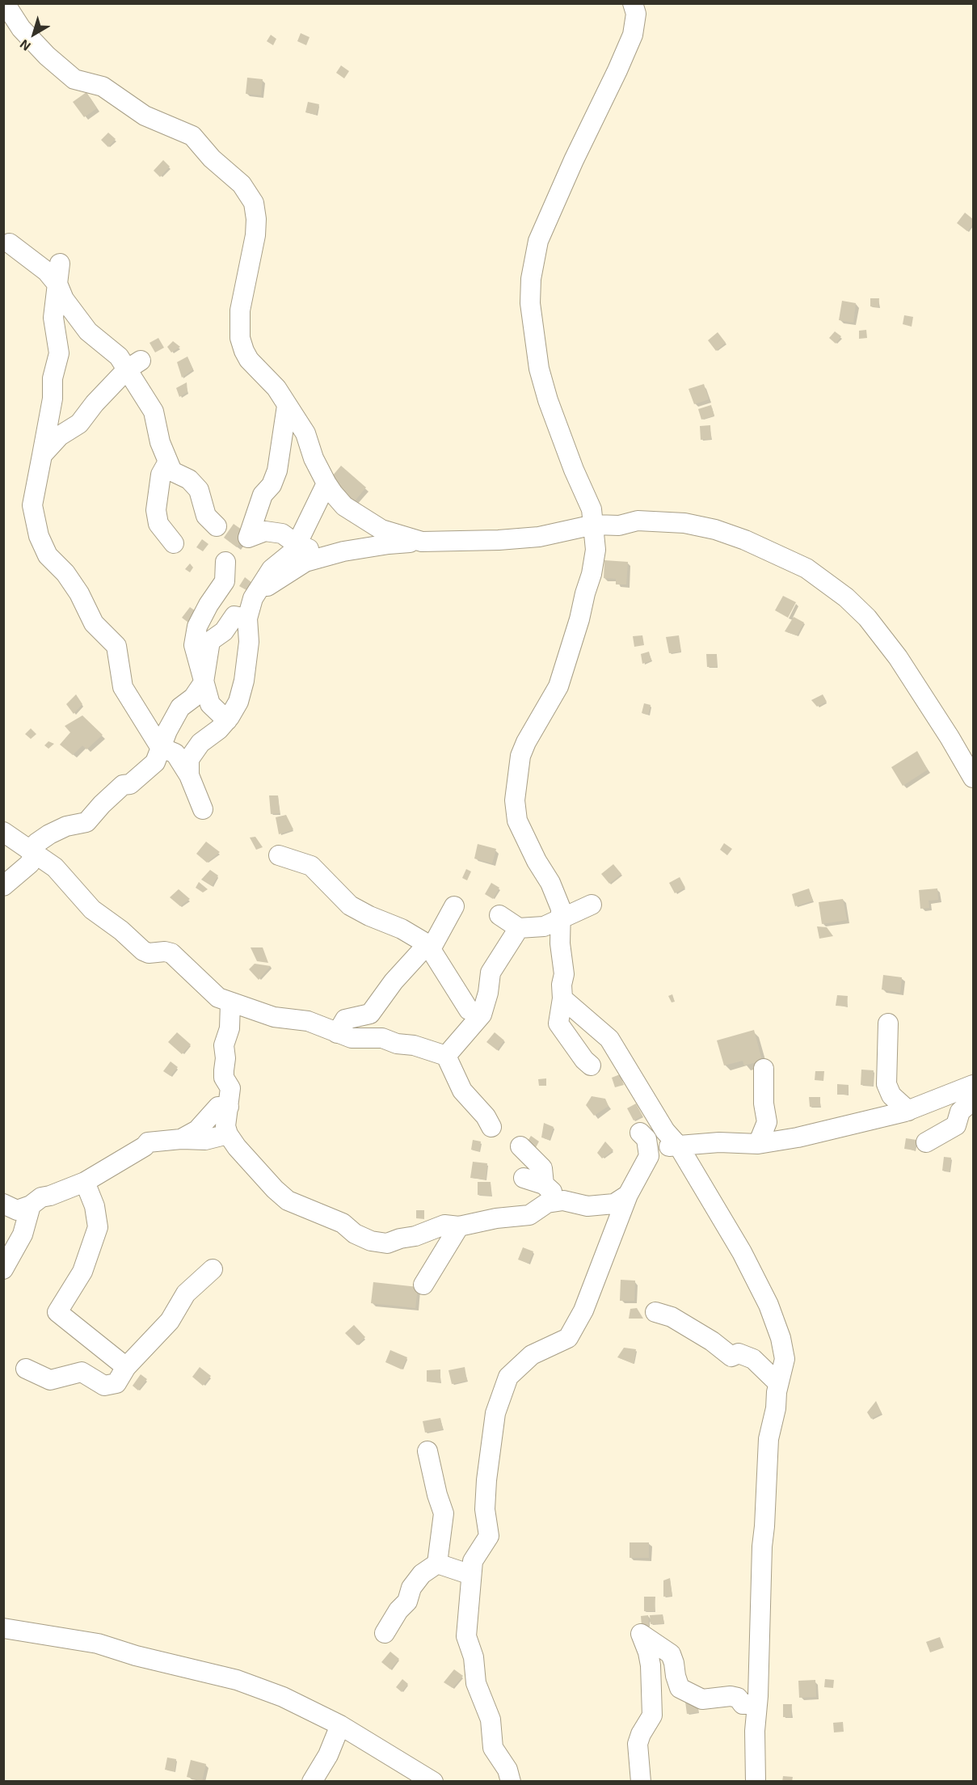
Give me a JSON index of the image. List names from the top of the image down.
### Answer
{
  "north": "bottom left"
}
